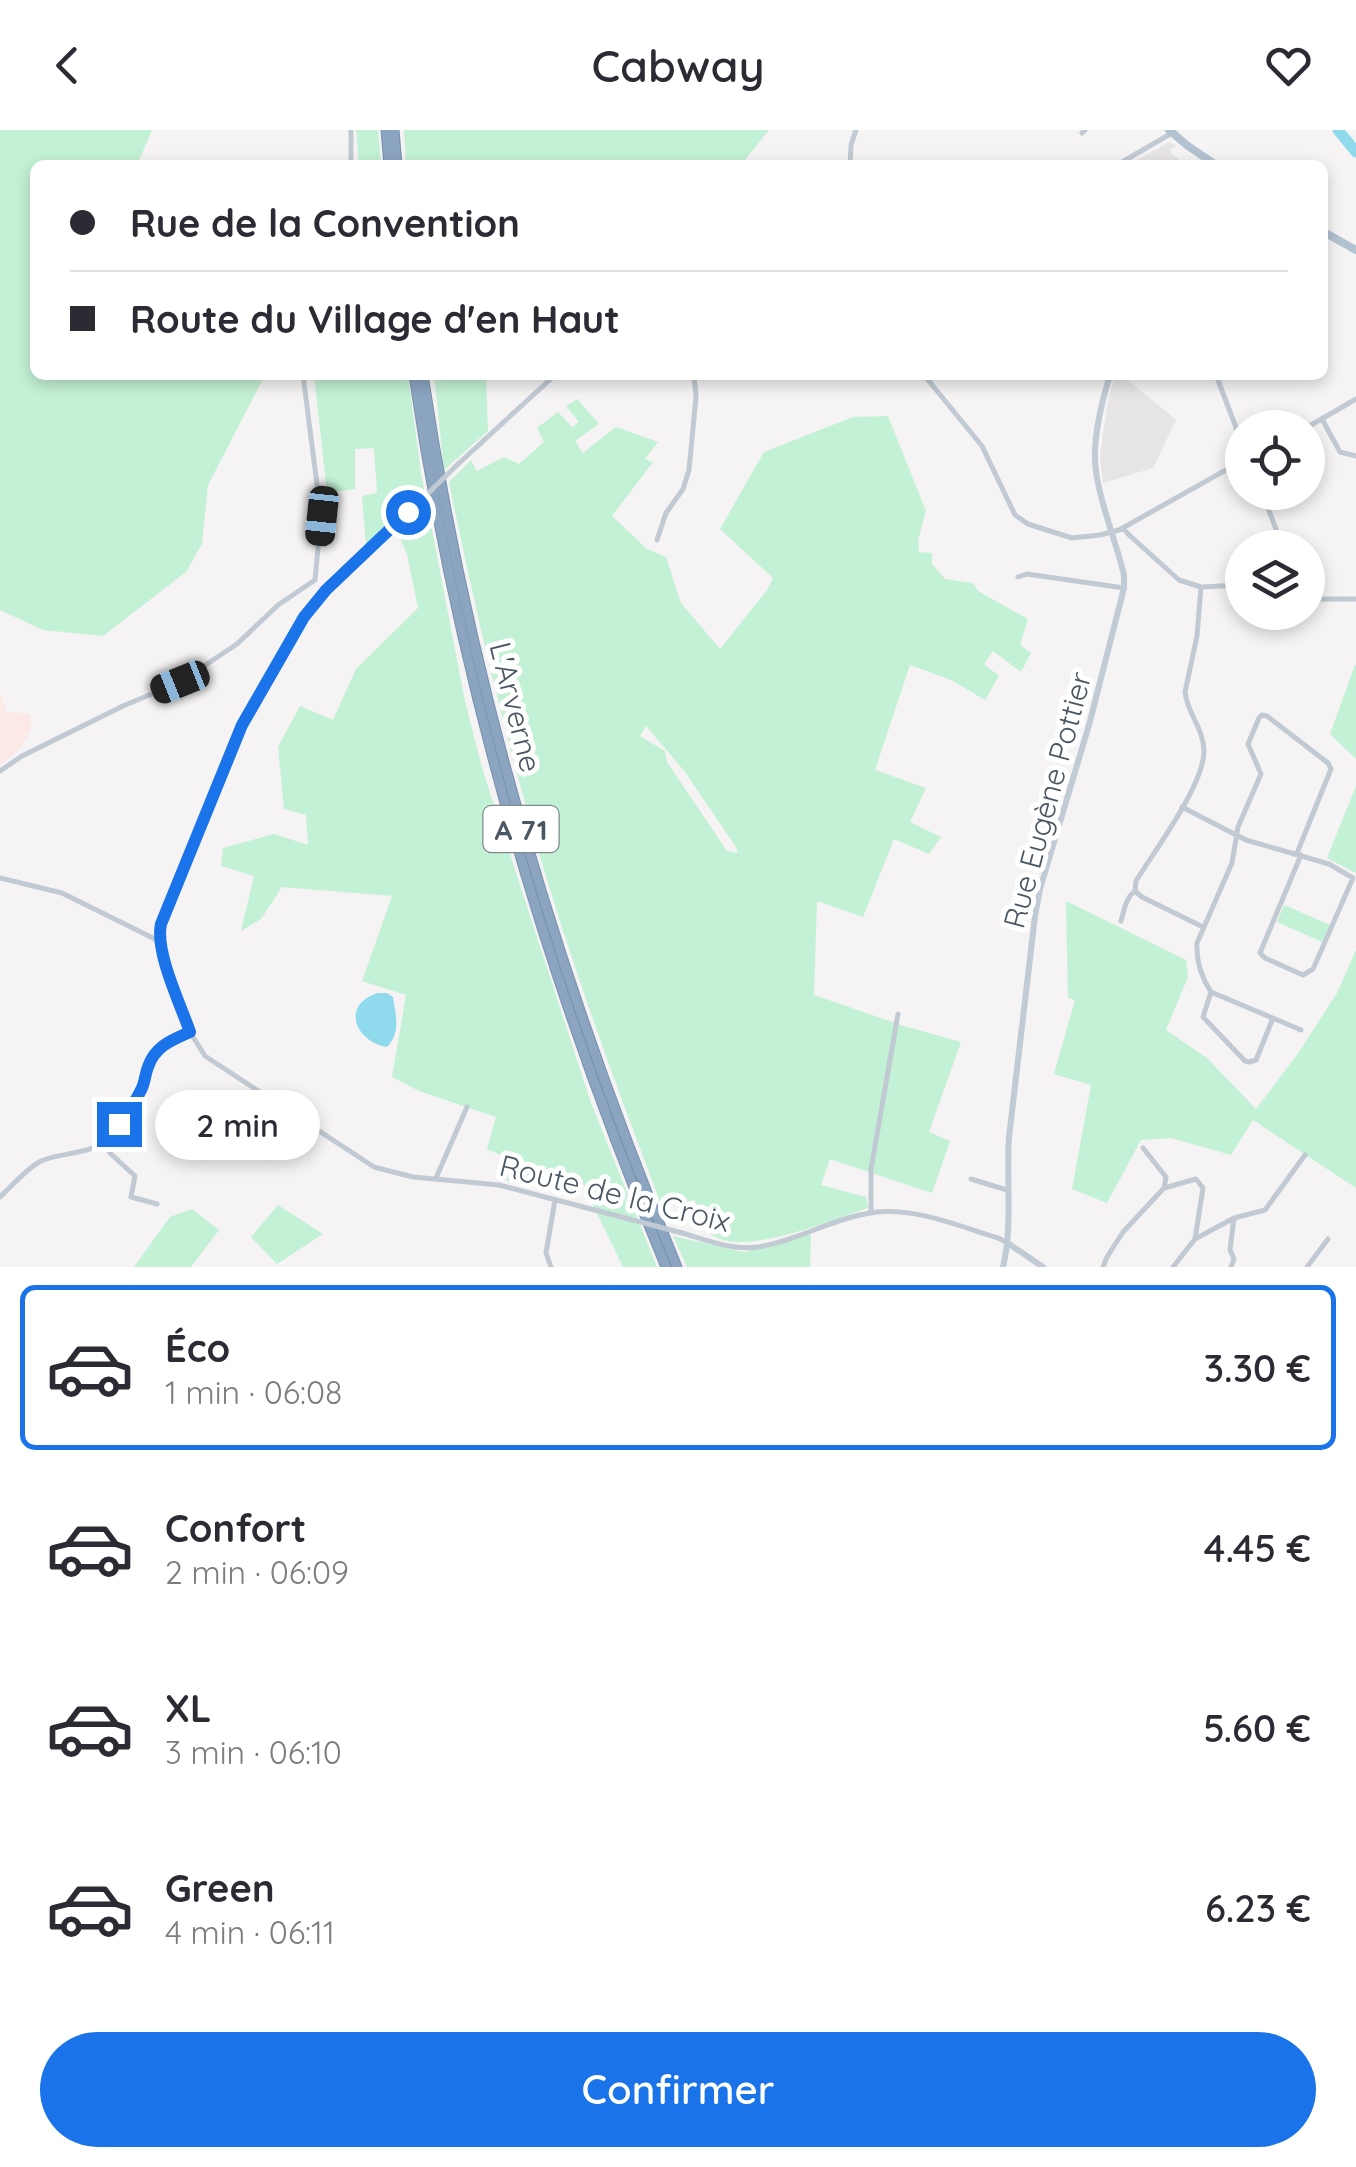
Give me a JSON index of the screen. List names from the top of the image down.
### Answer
{
  "streets": {
    "highway": ["L'Arverne", "A 71"],
    "street": ["Rue Eugène Pottier", "Route de la Croix"]
  },
  "crossings": [
    ["Rue Eugène Pottier", "Route de la Croix"]
  ],
  "page": {
    "header": "Cabway",
    "banner": ["Rue de la Convention", "Route du Village d'en Haut"],
    "bubble": "2 min",
    "list": [
      {
        "name": "Éco",
        "note": "1 min · 06:08",
        "value": "3.30 €"
      },
      {
        "name": "Confort",
        "note": "2 min · 06:09",
        "value": "4.45 €"
      },
      {
        "name": "XL",
        "note": "3 min · 06:10",
        "value": "5.60 €"
      },
      {
        "name": "Green",
        "note": "4 min · 06:11",
        "value": "6.23 €"
      }
    ],
    "buttons": "Confirmer"
  }
}
